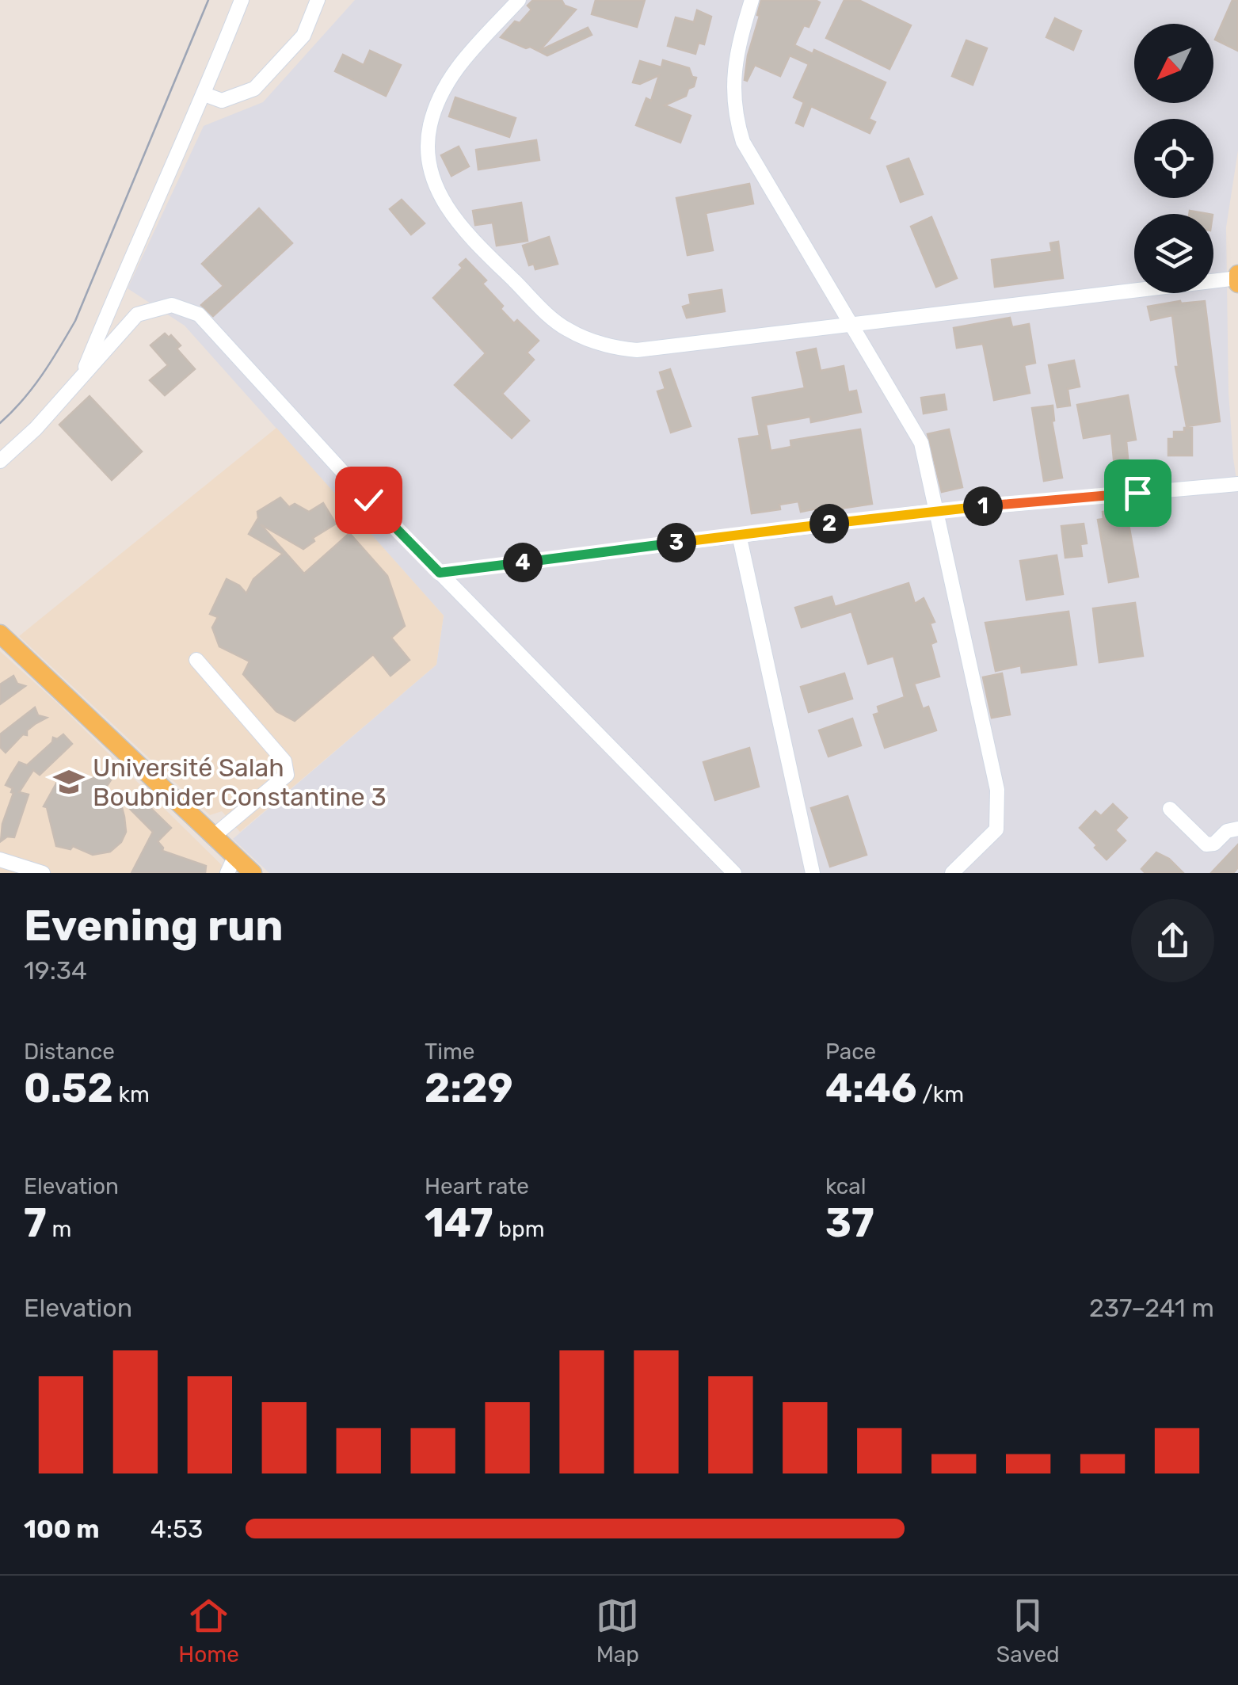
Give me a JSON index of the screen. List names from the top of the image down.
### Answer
{
  "places": {
    "school or university": ["Université Salah Boubnider Constantine 3"]
  },
  "north": "bottom left",
  "page": {
    "pins": [
      "1",
      "2",
      "3",
      "4"
    ],
    "heading": ["Evening run", "19:34"],
    "stats": [
      ["Distance", "0.52 km"],
      ["Time", "2:29"],
      ["Pace", "4:46 /km"],
      ["Elevation", "7 m"],
      ["Heart rate", "147 bpm"],
      ["kcal", "37"]
    ],
    "chart": ["Elevation", "237–241 m"],
    "list": [
      {
        "name": "100 m",
        "note": "4:53"
      }
    ],
    "tabs": ["Home", "Map", "Saved"]
  }
}
